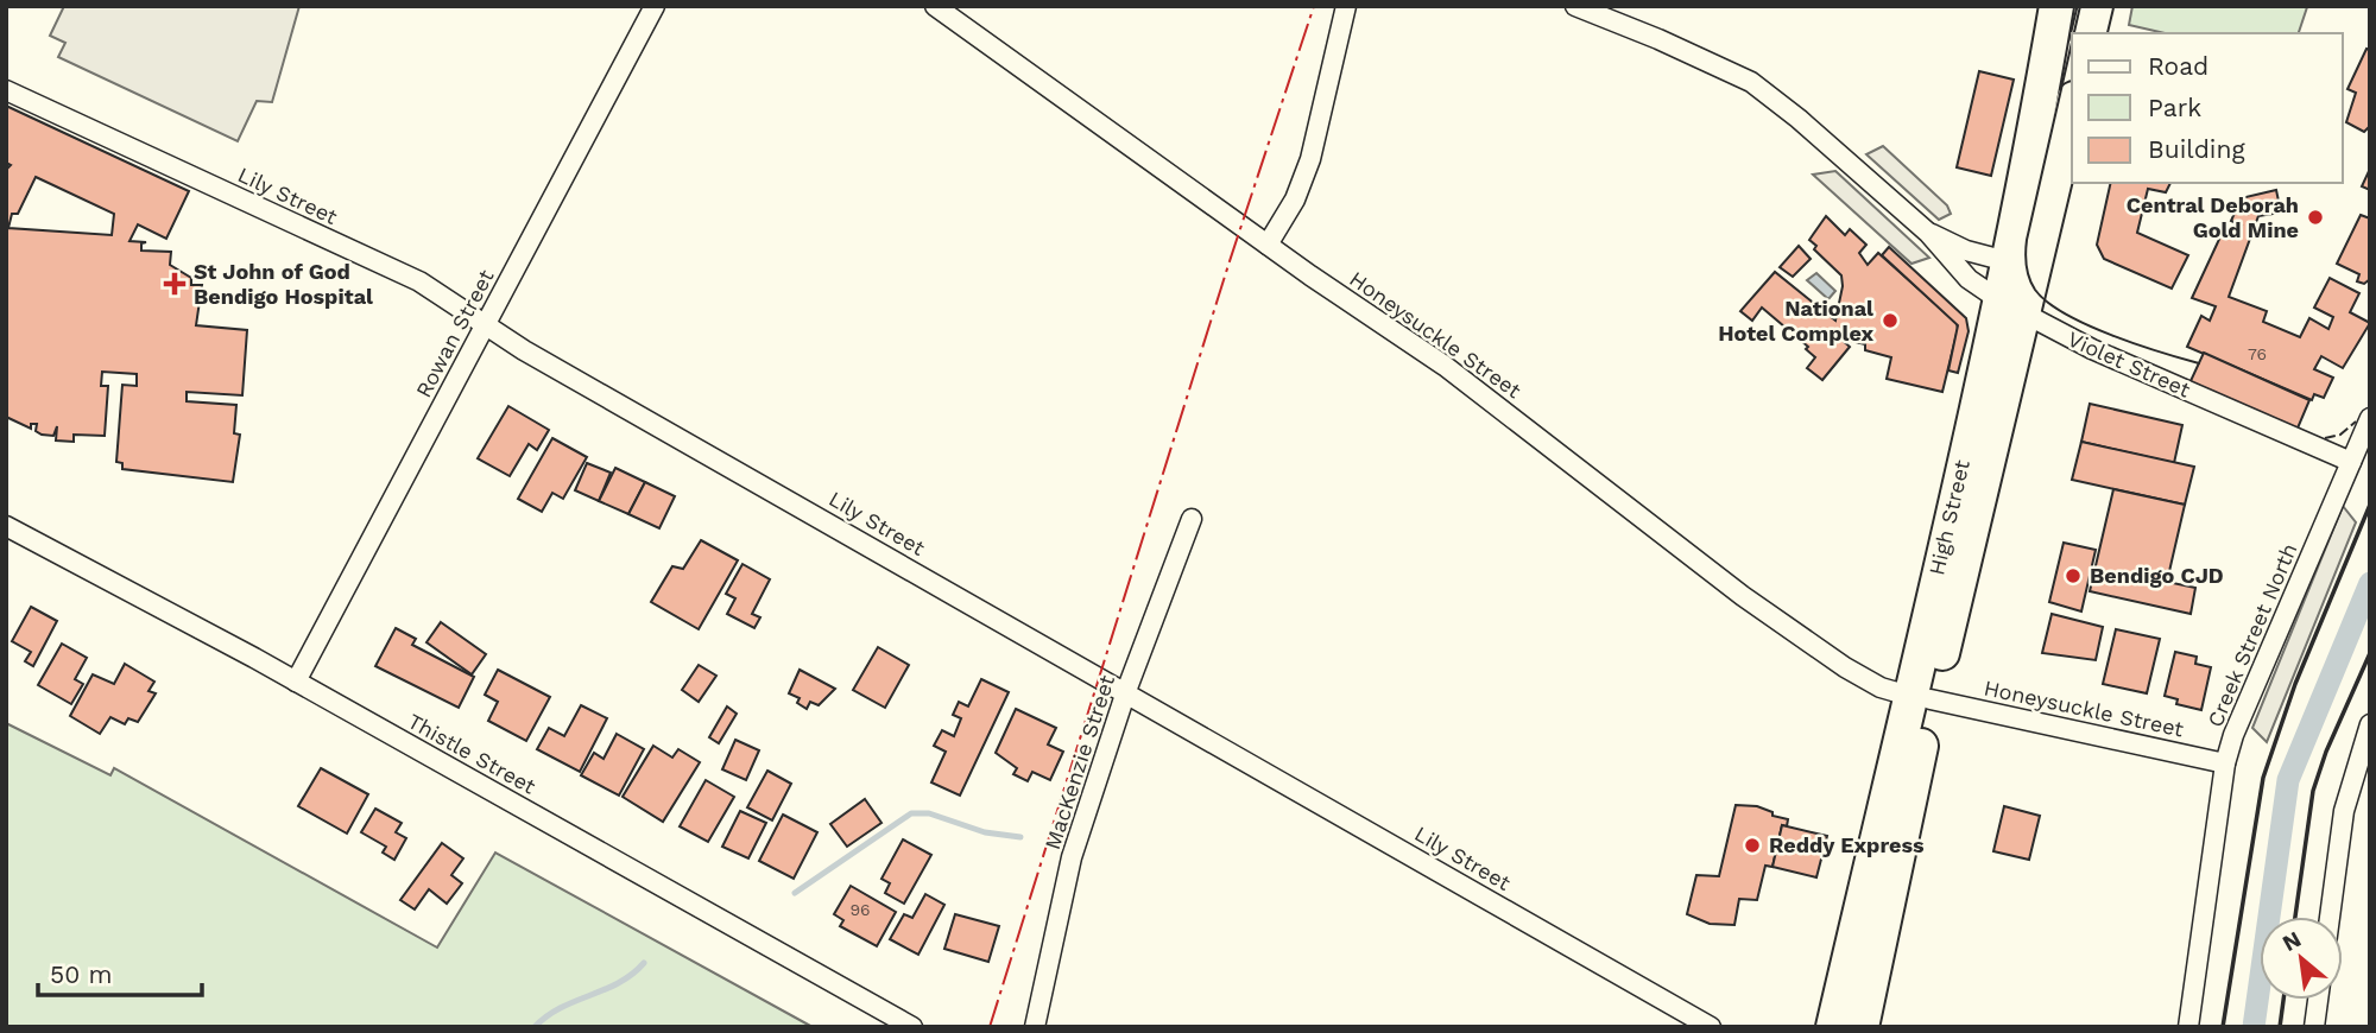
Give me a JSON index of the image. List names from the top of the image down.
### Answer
{
  "streets": {
    "highway": ["High Street"],
    "street": [
      "Lily Street",
      "Rowan Street",
      "Honeysuckle Street",
      "Violet Street",
      "Creek Street North",
      "Thistle Street",
      "MacKenzie Street"
    ]
  },
  "crossings": [
    ["Lily Street", "Rowan Street"],
    ["Lily Street", "MacKenzie Street"],
    ["Rowan Street", "Thistle Street"],
    ["Honeysuckle Street", "High Street"],
    ["Honeysuckle Street", "Creek Street North"],
    ["Violet Street", "High Street"],
    ["Violet Street", "Creek Street North"]
  ],
  "places": {
    "other": [
      "Central Deborah Gold Mine",
      "National Hotel Complex",
      "Bendigo CJD",
      "Reddy Express"
    ],
    "health": ["St John of God Bendigo Hospital"]
  },
  "house_numbers": ["76", "96"],
  "legend": ["Road", "Park", "Building"],
  "scale_bar": "50 m",
  "north": "top left"
}
